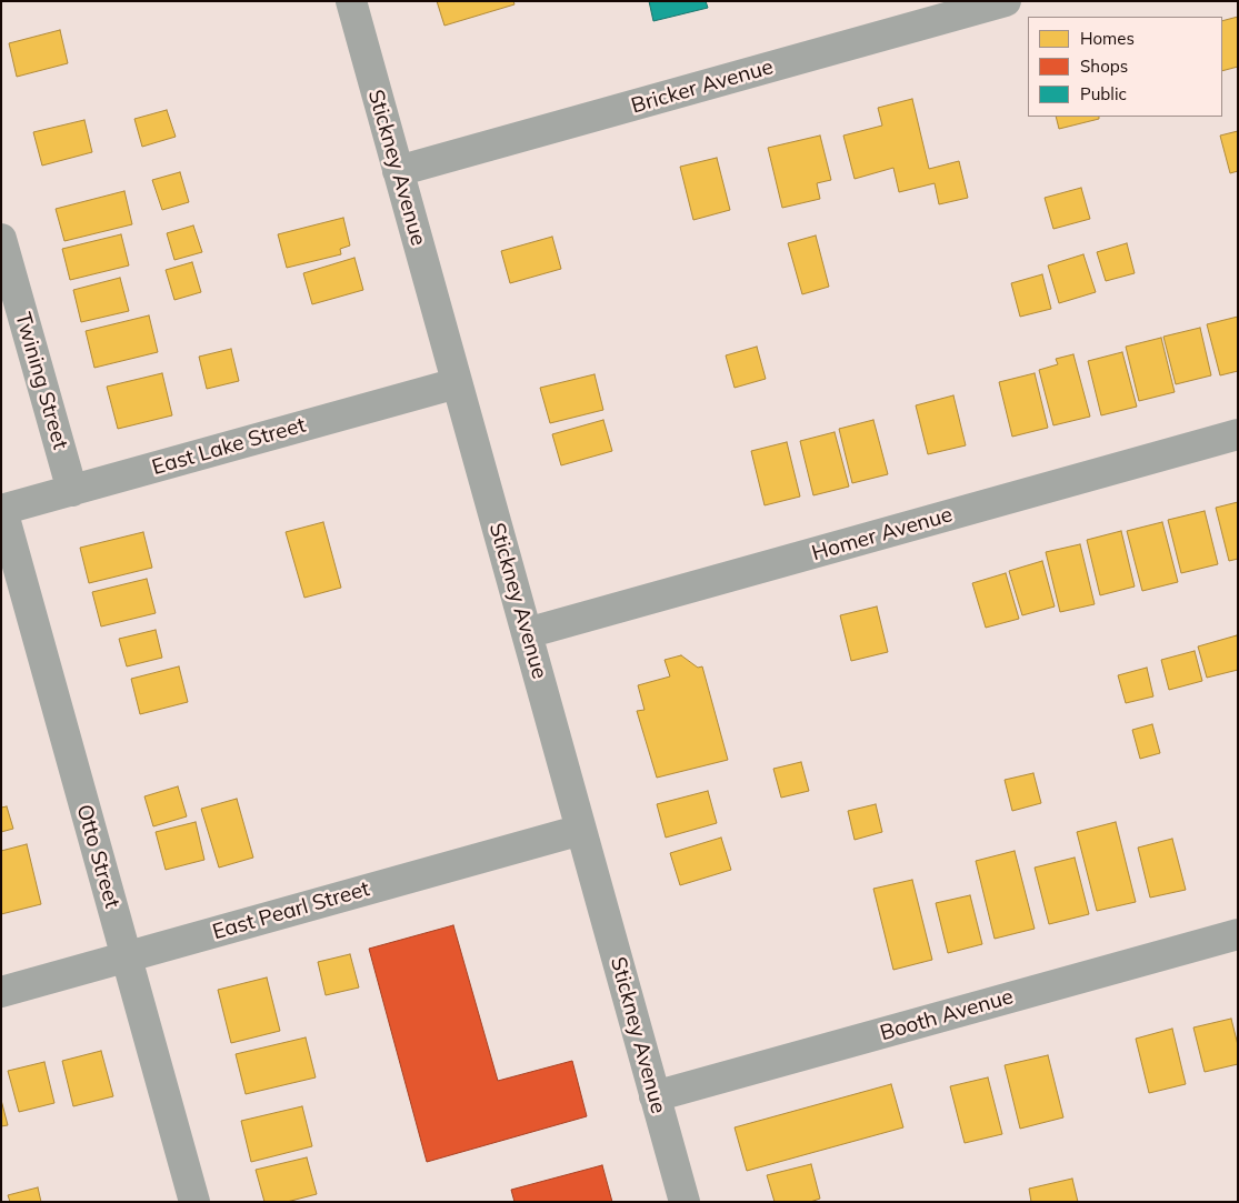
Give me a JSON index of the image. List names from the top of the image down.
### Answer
{
  "streets": {
    "street": [
      "Bricker Avenue",
      "Stickney Avenue",
      "Twining Street",
      "East Lake Street",
      "Homer Avenue",
      "Otto Street",
      "East Pearl Street",
      "Booth Avenue"
    ]
  },
  "crossings": [
    ["Bricker Avenue", "Stickney Avenue"],
    ["Stickney Avenue", "East Lake Street"],
    ["Stickney Avenue", "Homer Avenue"],
    ["Stickney Avenue", "East Pearl Street"],
    ["Stickney Avenue", "Booth Avenue"],
    ["Twining Street", "East Lake Street"],
    ["East Lake Street", "Otto Street"],
    ["Otto Street", "East Pearl Street"]
  ],
  "legend": ["Homes", "Shops", "Public"]
}
